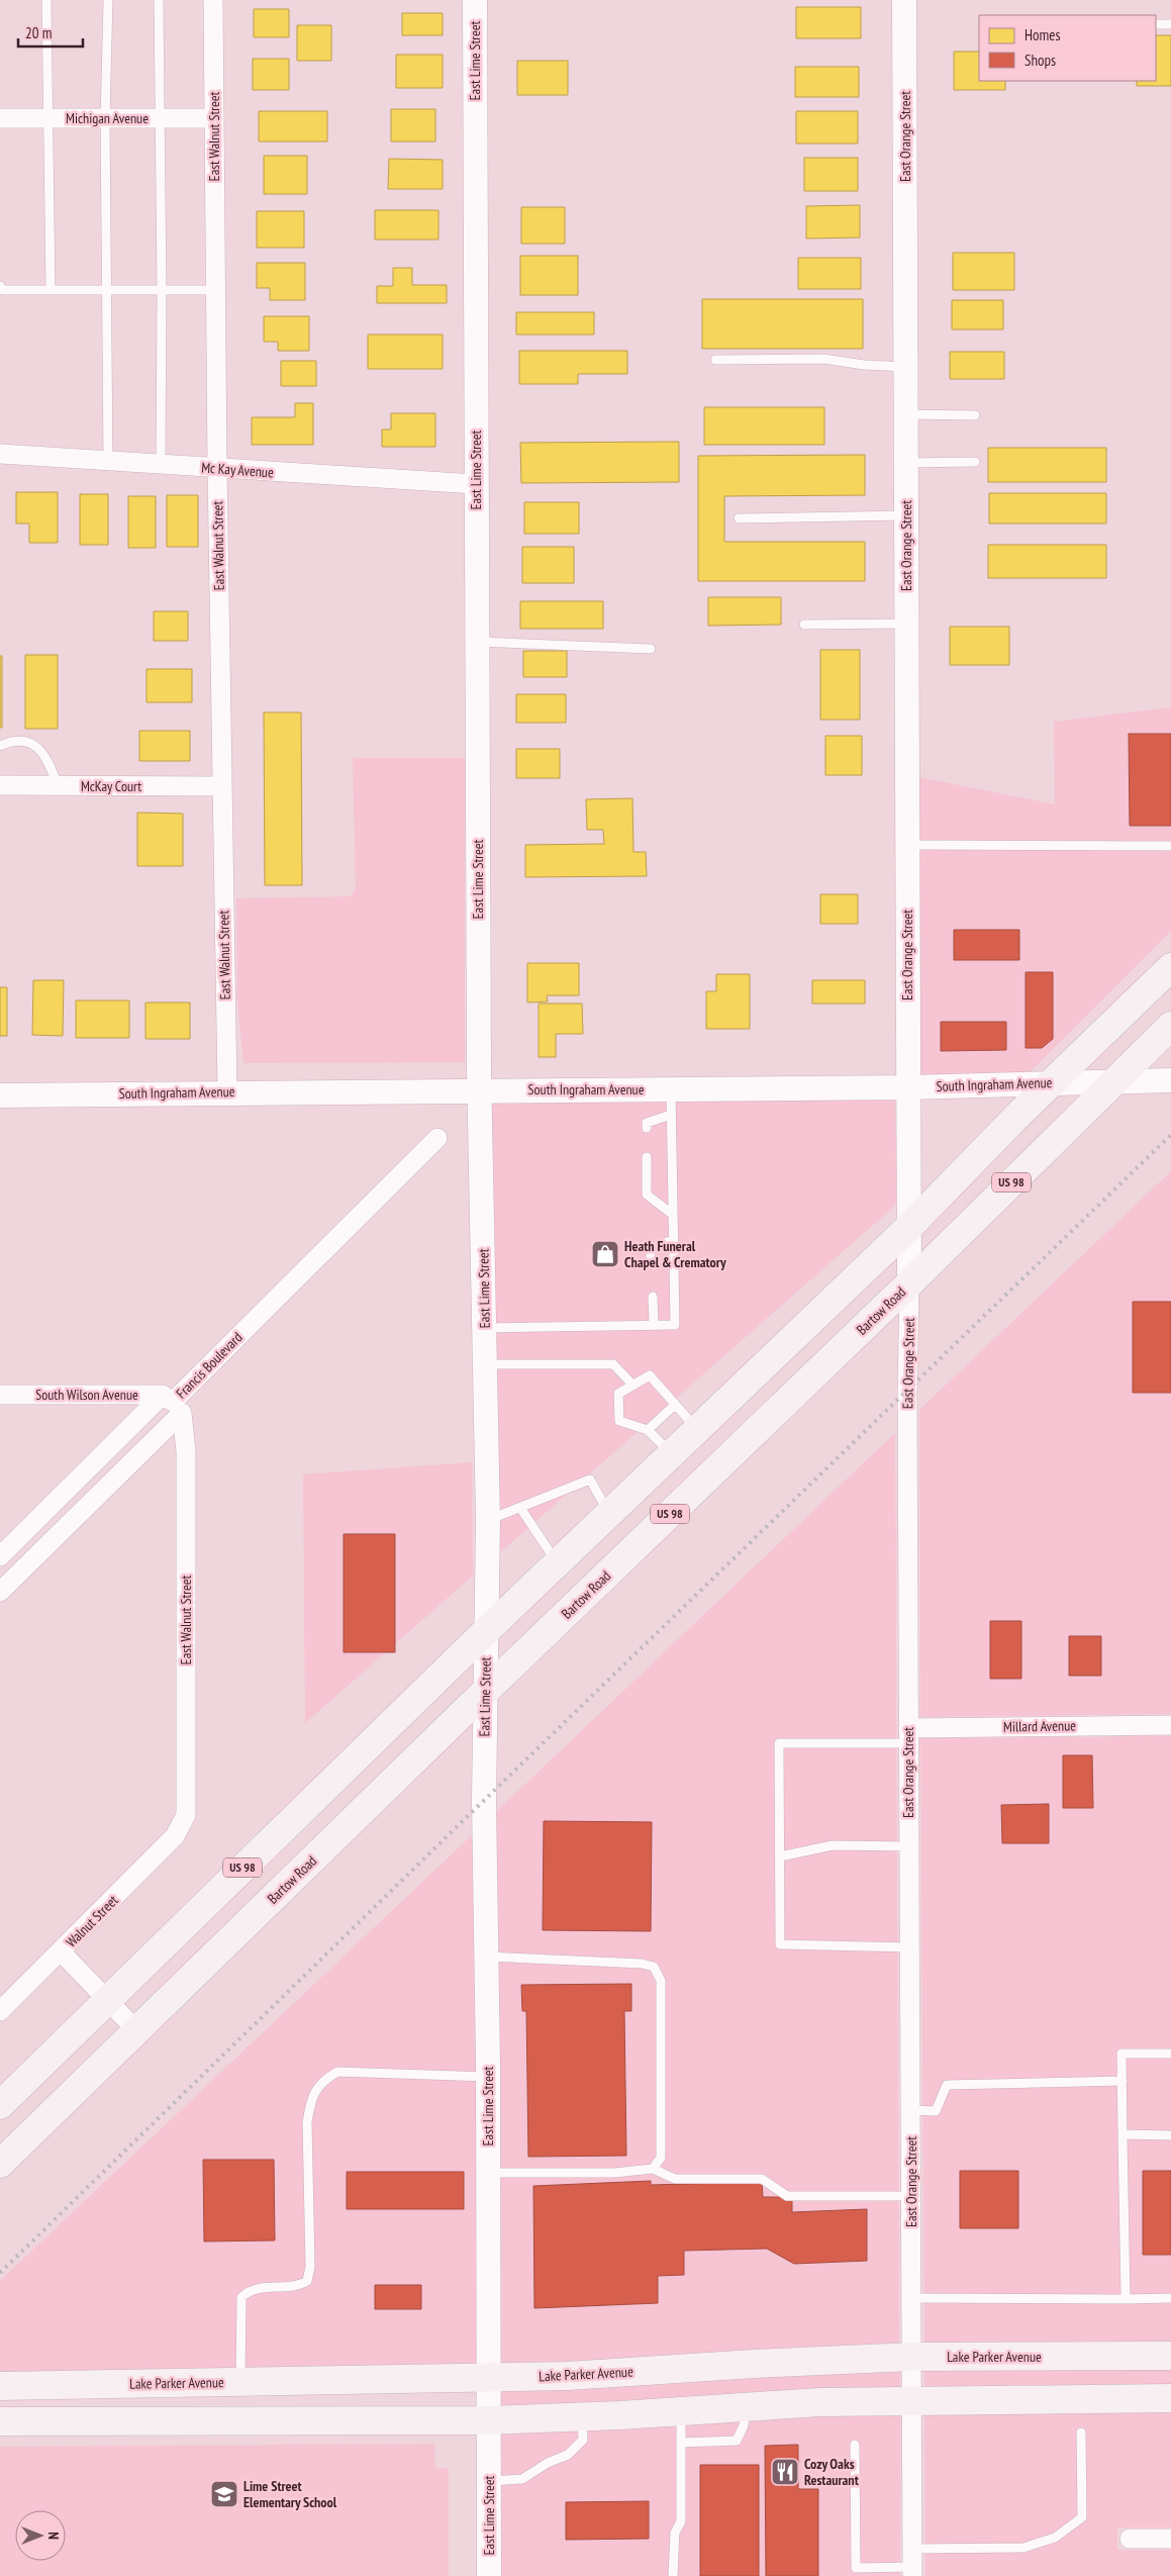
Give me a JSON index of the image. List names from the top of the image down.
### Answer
{
  "streets": {
    "main road": ["US 98", "Bartow Road", "Lake Parker Avenue"],
    "street": [
      "East Lime Street",
      "Michigan Avenue",
      "East Walnut Street",
      "East Orange Street",
      "Mc Kay Avenue",
      "McKay Court",
      "South Ingraham Avenue",
      "Francis Boulevard",
      "South Wilson Avenue",
      "Millard Avenue",
      "Walnut Street"
    ]
  },
  "crossings": [
    ["East Lime Street", "Mc Kay Avenue"],
    ["East Lime Street", "South Ingraham Avenue"],
    ["East Lime Street", "US 98"],
    ["East Lime Street", "Bartow Road"],
    ["East Lime Street", "Lake Parker Avenue"],
    ["Michigan Avenue", "East Walnut Street"],
    ["East Walnut Street", "Mc Kay Avenue"],
    ["East Walnut Street", "McKay Court"],
    ["East Walnut Street", "South Ingraham Avenue"],
    ["East Walnut Street", "Francis Boulevard"],
    ["East Walnut Street", "South Wilson Avenue"],
    ["East Walnut Street", "Walnut Street"],
    ["East Orange Street", "South Ingraham Avenue"],
    ["East Orange Street", "US 98"],
    ["East Orange Street", "Bartow Road"],
    ["East Orange Street", "Millard Avenue"],
    ["East Orange Street", "Lake Parker Avenue"],
    ["South Ingraham Avenue", "US 98"],
    ["South Ingraham Avenue", "Bartow Road"],
    ["Francis Boulevard", "South Wilson Avenue"]
  ],
  "places": {
    "shop": ["Heath Funeral Chapel & Crematory"],
    "restaurant": ["Cozy Oaks Restaurant"],
    "school or university": ["Lime Street Elementary School"]
  },
  "legend": ["Homes", "Shops"],
  "scale_bar": "20 m",
  "north": "right"
}
